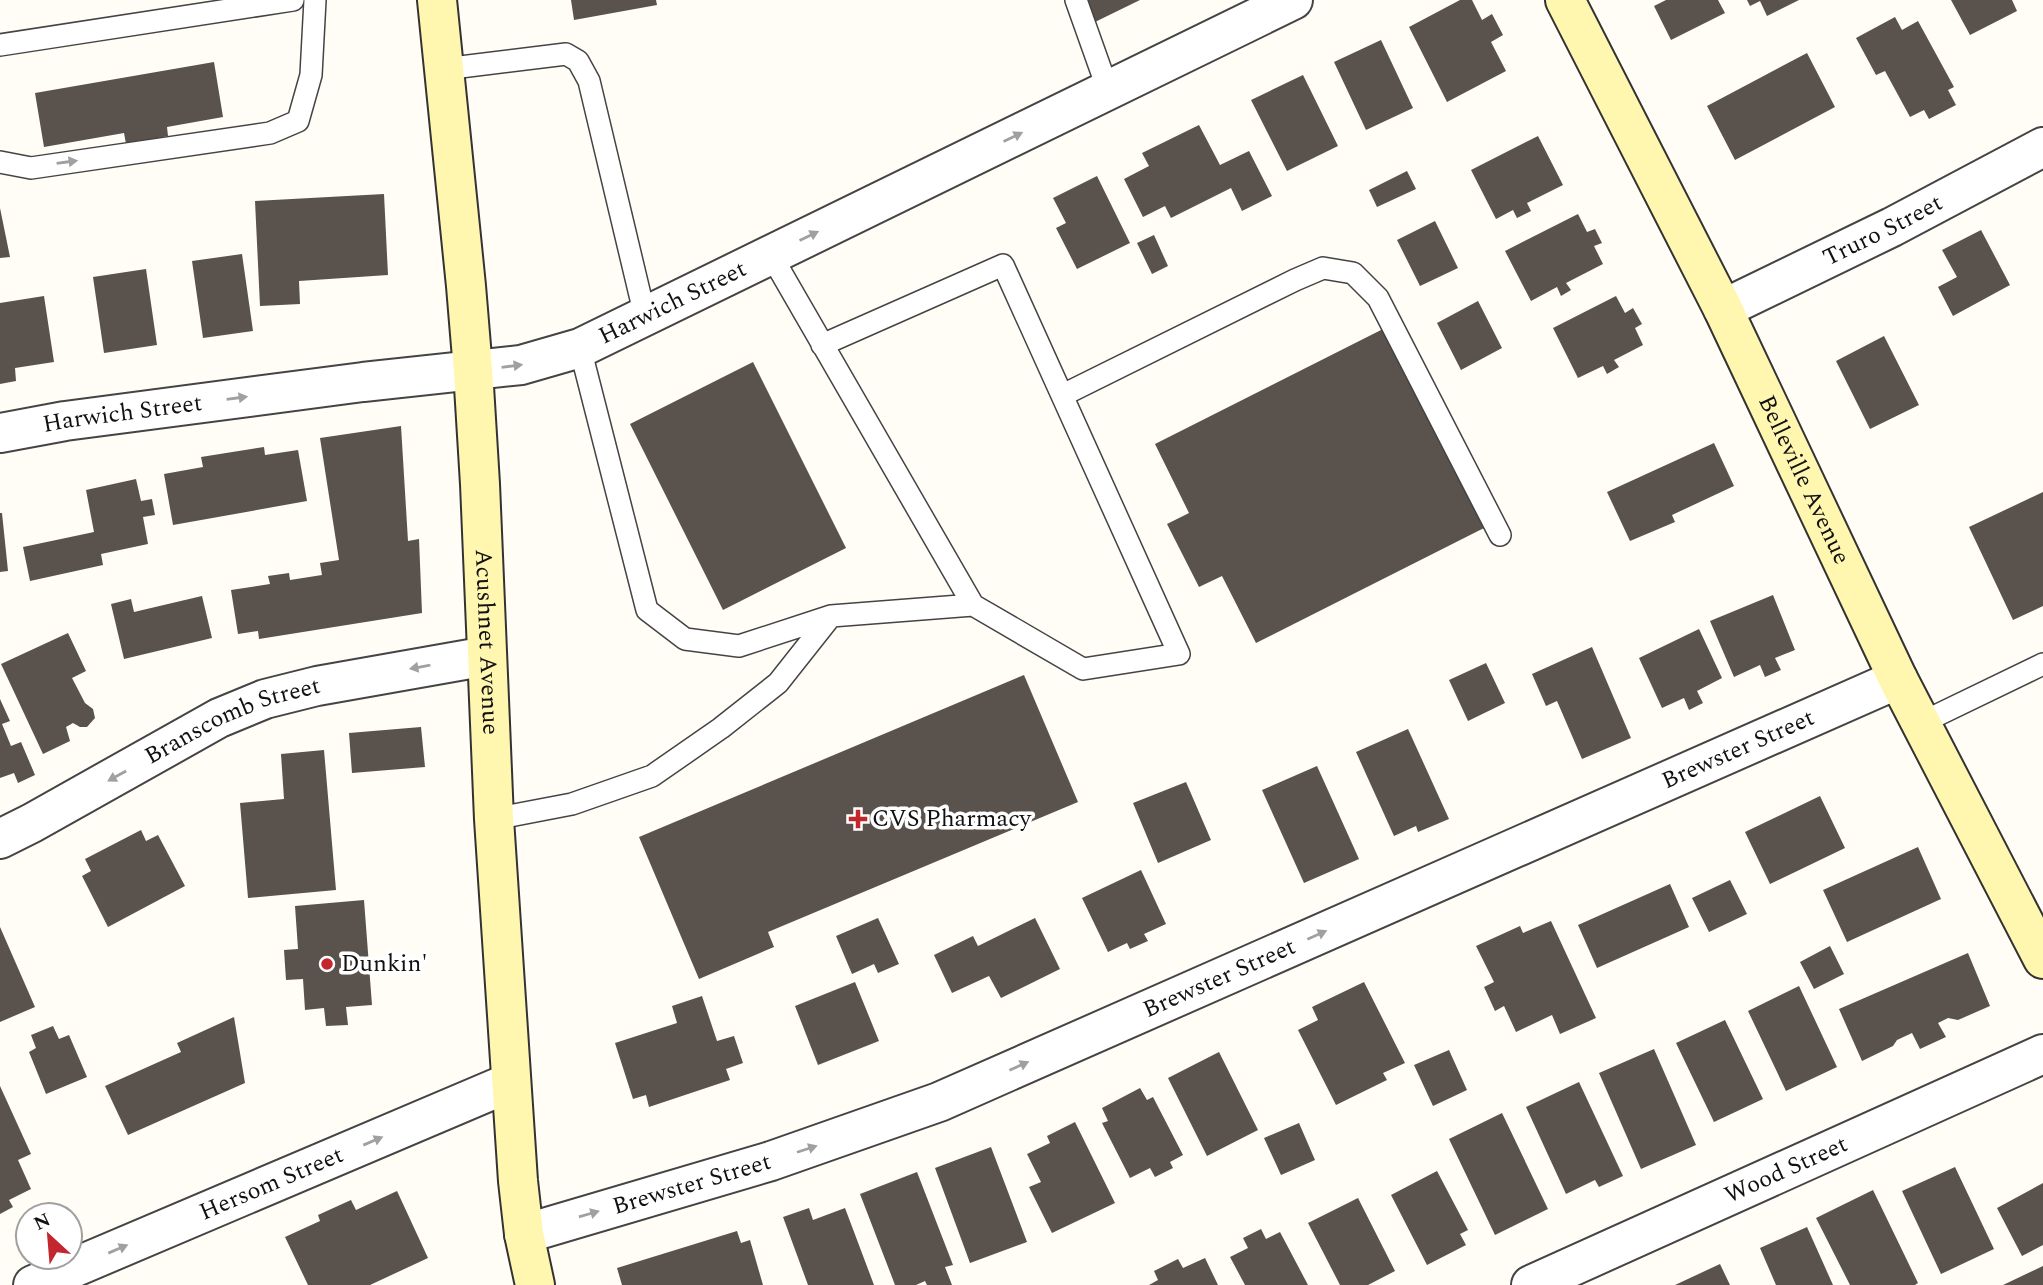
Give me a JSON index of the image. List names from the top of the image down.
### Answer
{
  "streets": {
    "main road": ["Belleville Avenue", "Acushnet Avenue"],
    "street": [
      "Truro Street",
      "Harwich Street",
      "Branscomb Street",
      "Brewster Street",
      "Wood Street",
      "Hersom Street"
    ]
  },
  "crossings": [
    ["Truro Street", "Belleville Avenue"],
    ["Harwich Street", "Acushnet Avenue"],
    ["Belleville Avenue", "Brewster Street"],
    ["Acushnet Avenue", "Branscomb Street"],
    ["Acushnet Avenue", "Brewster Street"],
    ["Acushnet Avenue", "Hersom Street"]
  ],
  "one_way": [
    "Harwich Street",
    "Branscomb Street",
    "Brewster Street",
    "Hersom Street"
  ],
  "places": {
    "health": ["CVS Pharmacy"],
    "other": ["Dunkin'"]
  },
  "north": "top left"
}
